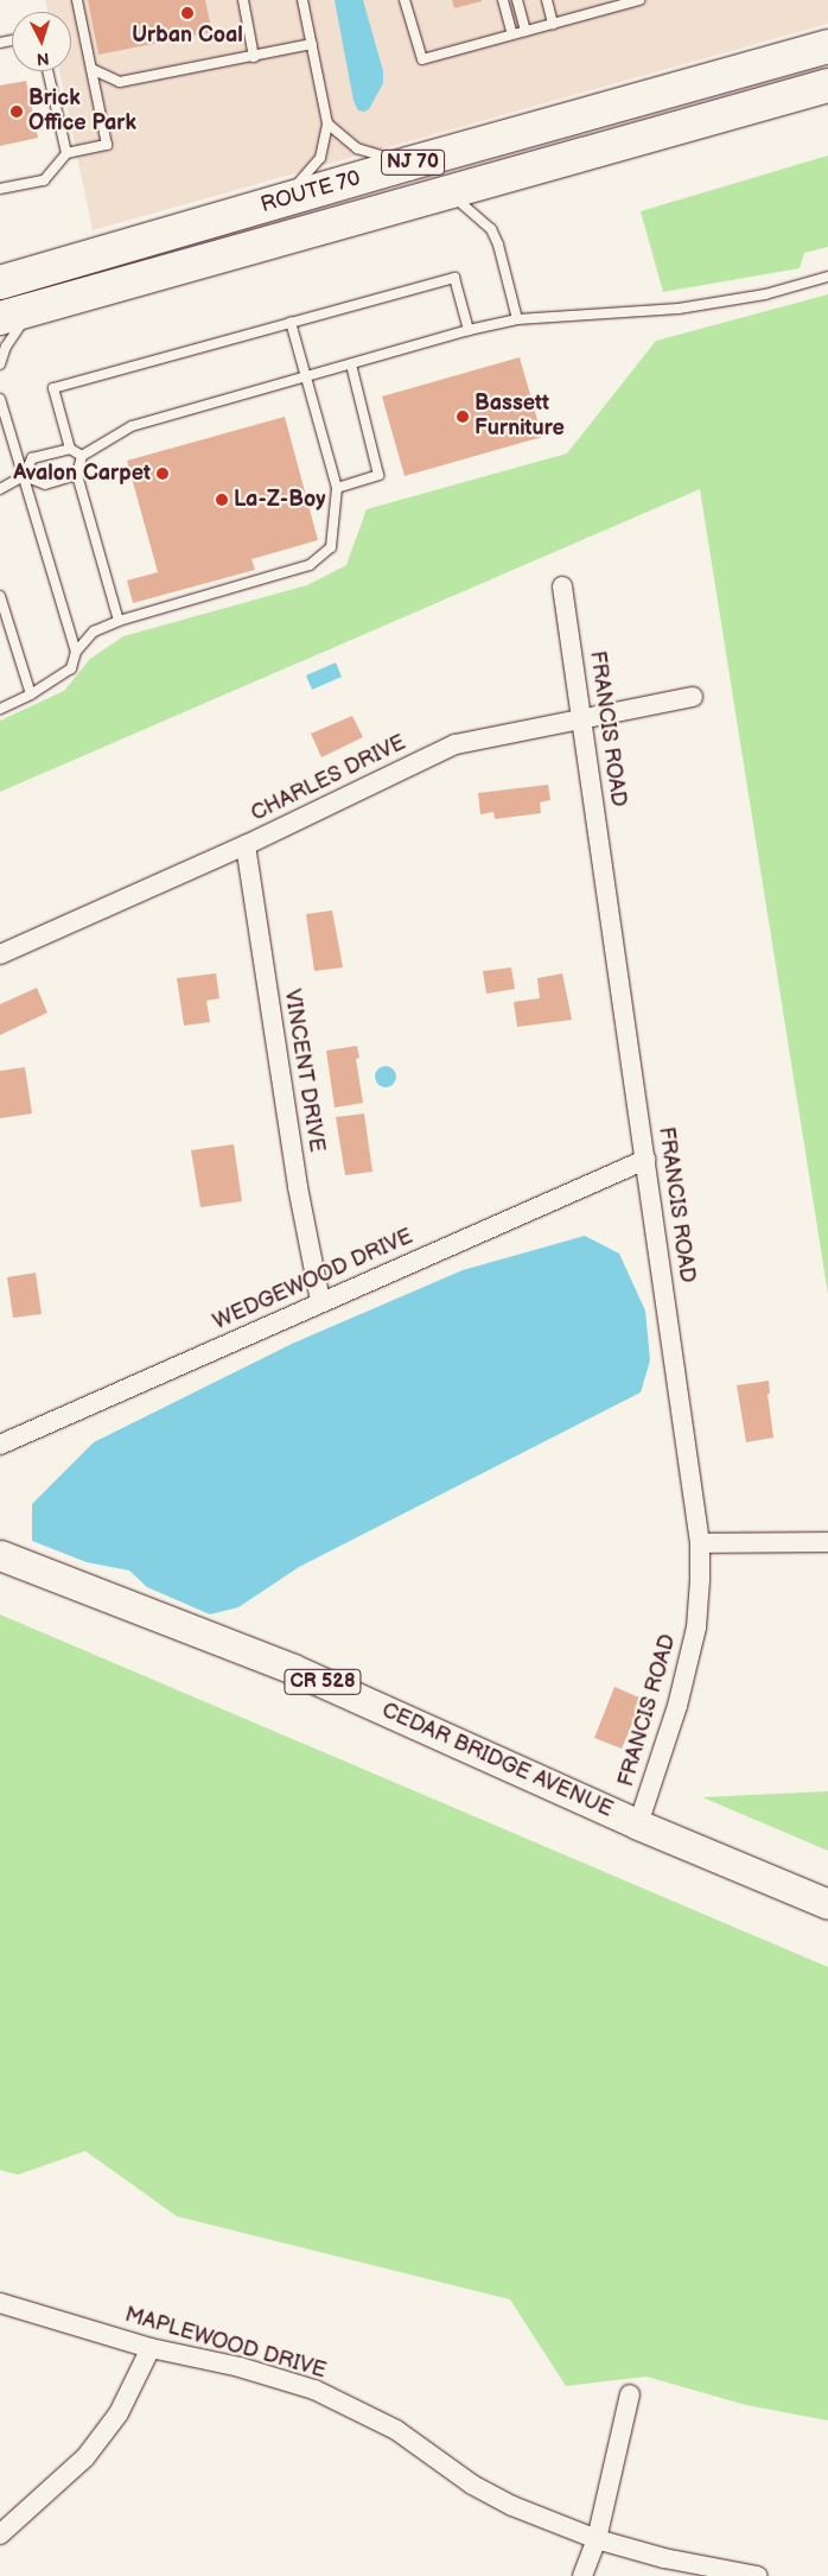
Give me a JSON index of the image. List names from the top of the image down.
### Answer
{
  "streets": {
    "highway": ["NJ 70", "ROUTE 70"],
    "main road": ["CR 528", "CEDAR BRIDGE AVENUE"],
    "street": [
      "FRANCIS ROAD",
      "CHARLES DRIVE",
      "VINCENT DRIVE",
      "WEDGEWOOD DRIVE",
      "MAPLEWOOD DRIVE"
    ]
  },
  "crossings": [
    ["NJ 70", "ROUTE 70"],
    ["FRANCIS ROAD", "CHARLES DRIVE"],
    ["FRANCIS ROAD", "WEDGEWOOD DRIVE"],
    ["FRANCIS ROAD", "CEDAR BRIDGE AVENUE"],
    ["CHARLES DRIVE", "VINCENT DRIVE"],
    ["VINCENT DRIVE", "WEDGEWOOD DRIVE"]
  ],
  "places": [
    "Urban Coal",
    "Brick Office Park",
    "Bassett Furniture",
    "Avalon Carpet",
    "La-Z-Boy"
  ],
  "north": "bottom"
}
